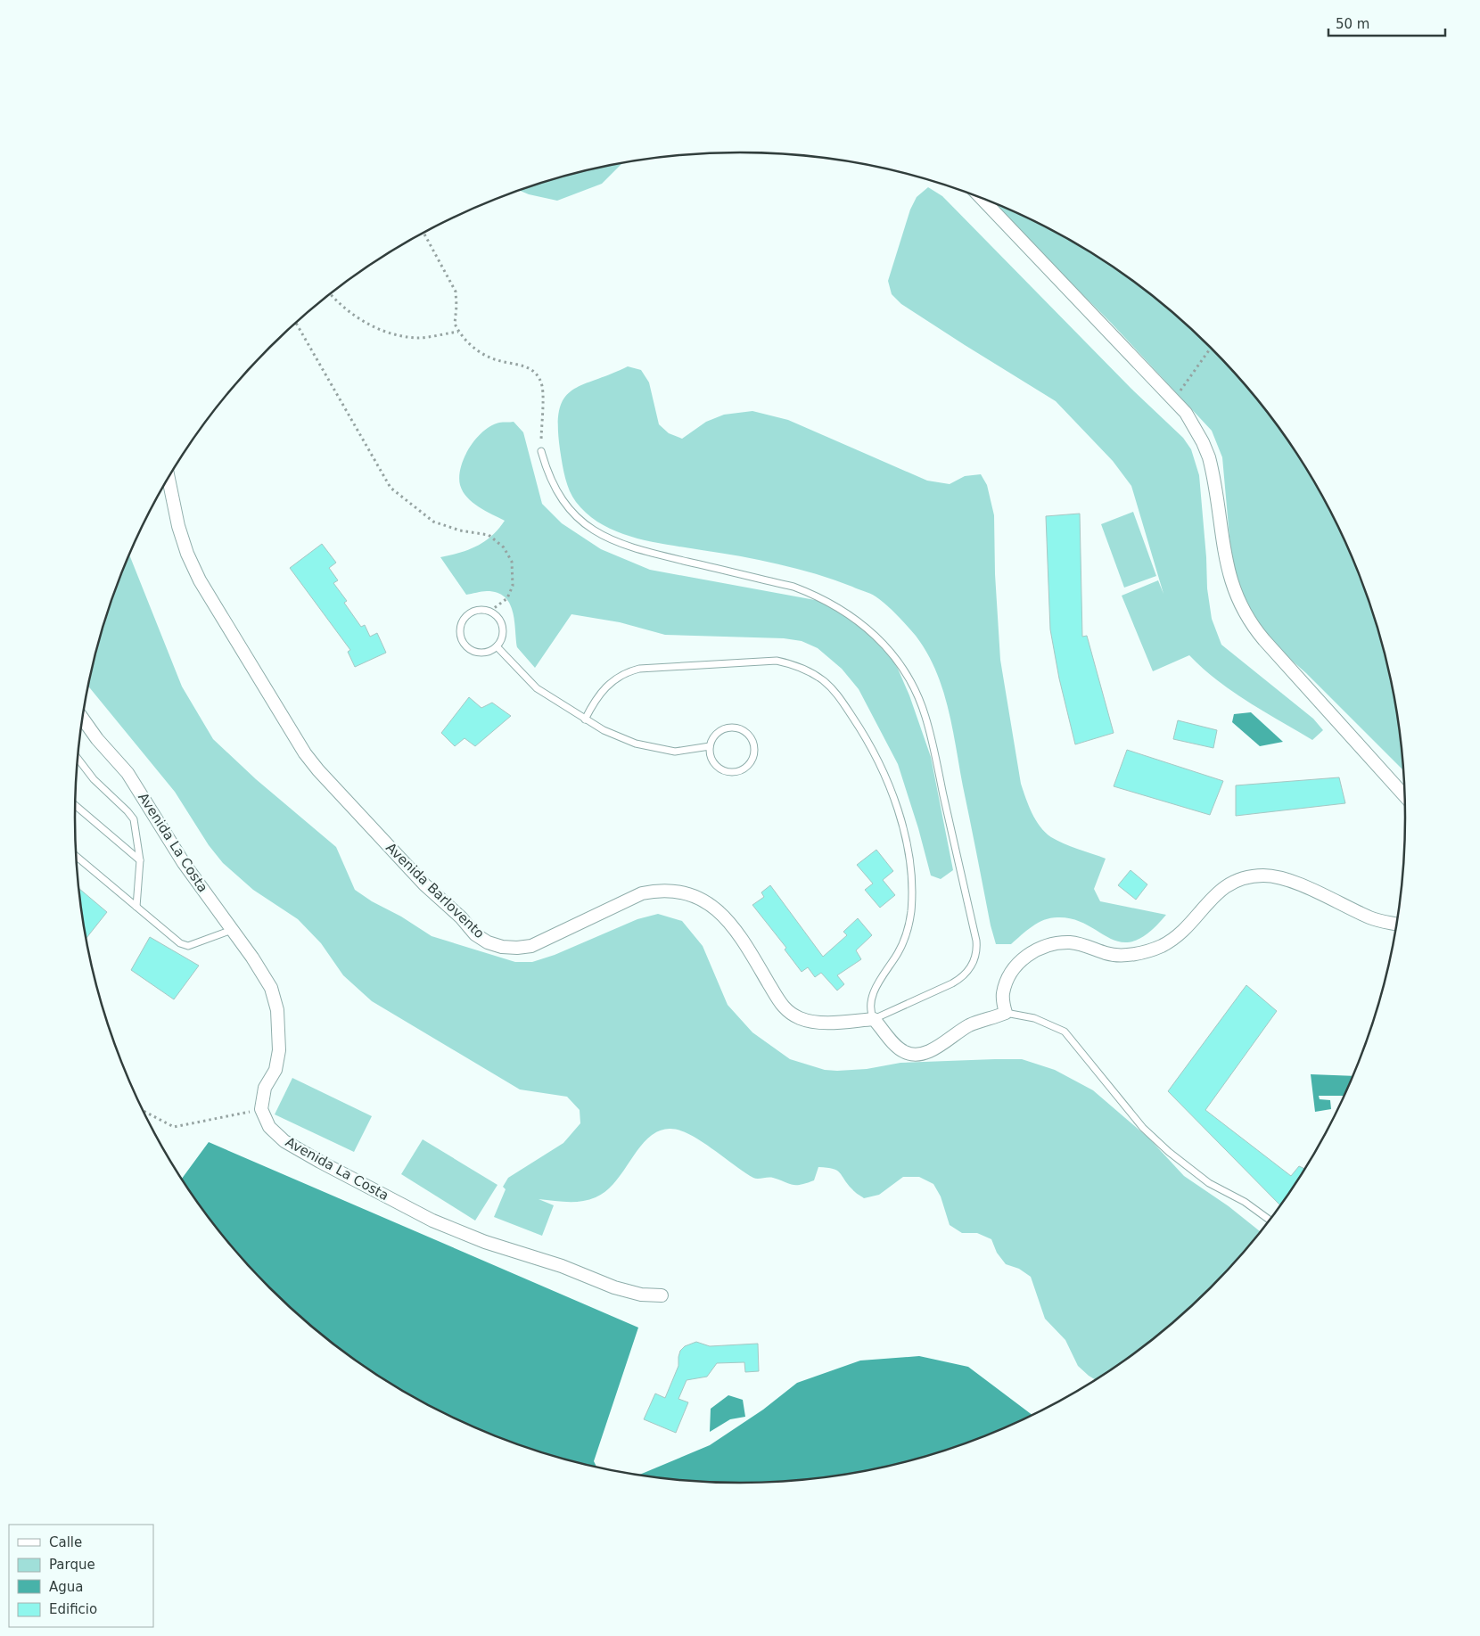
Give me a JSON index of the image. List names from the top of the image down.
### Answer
{
  "streets": {
    "street": ["Avenida La Costa", "Avenida Barlovento"]
  },
  "legend": [
    "Calle",
    "Parque",
    "Agua",
    "Edificio"
  ],
  "scale_bar": "50 m"
}
